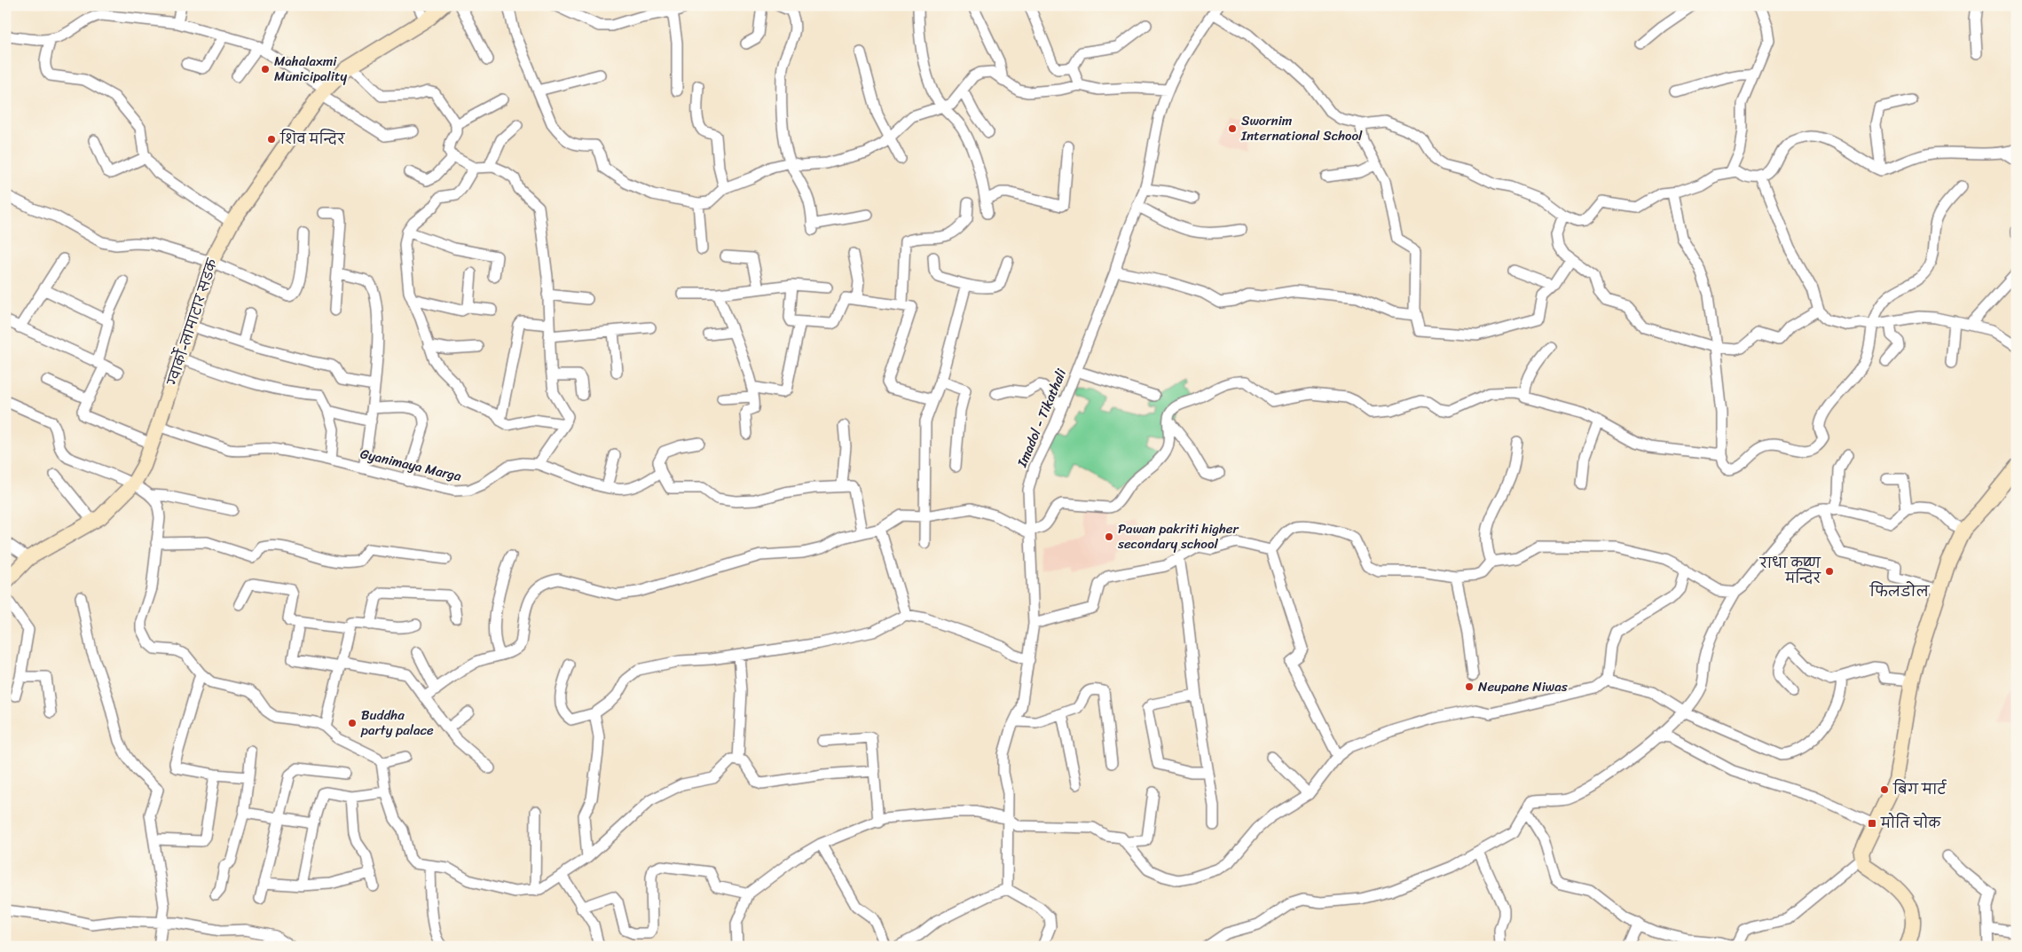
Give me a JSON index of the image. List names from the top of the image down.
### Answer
{
  "streets": {
    "main road": ["ग्वार्को-लामाटार सडक"],
    "street": ["Imadol - Tikathali", "Gyanimaya Marga"]
  },
  "crossings": [
    ["ग्वार्को-लामाटार सडक", "Gyanimaya Marga"]
  ],
  "districts": ["फिलडोल"],
  "places": {
    "other": [
      "Mahalaxmi Municipality",
      "Swornim International School",
      "शिव मन्दिर",
      "Pawan pakriti higher secondary school",
      "राधा कृष्ण मन्दिर",
      "Neupane Niwas",
      "Buddha party palace",
      "बिग मार्ट"
    ],
    "transit": ["मोति चोक"]
  }
}
